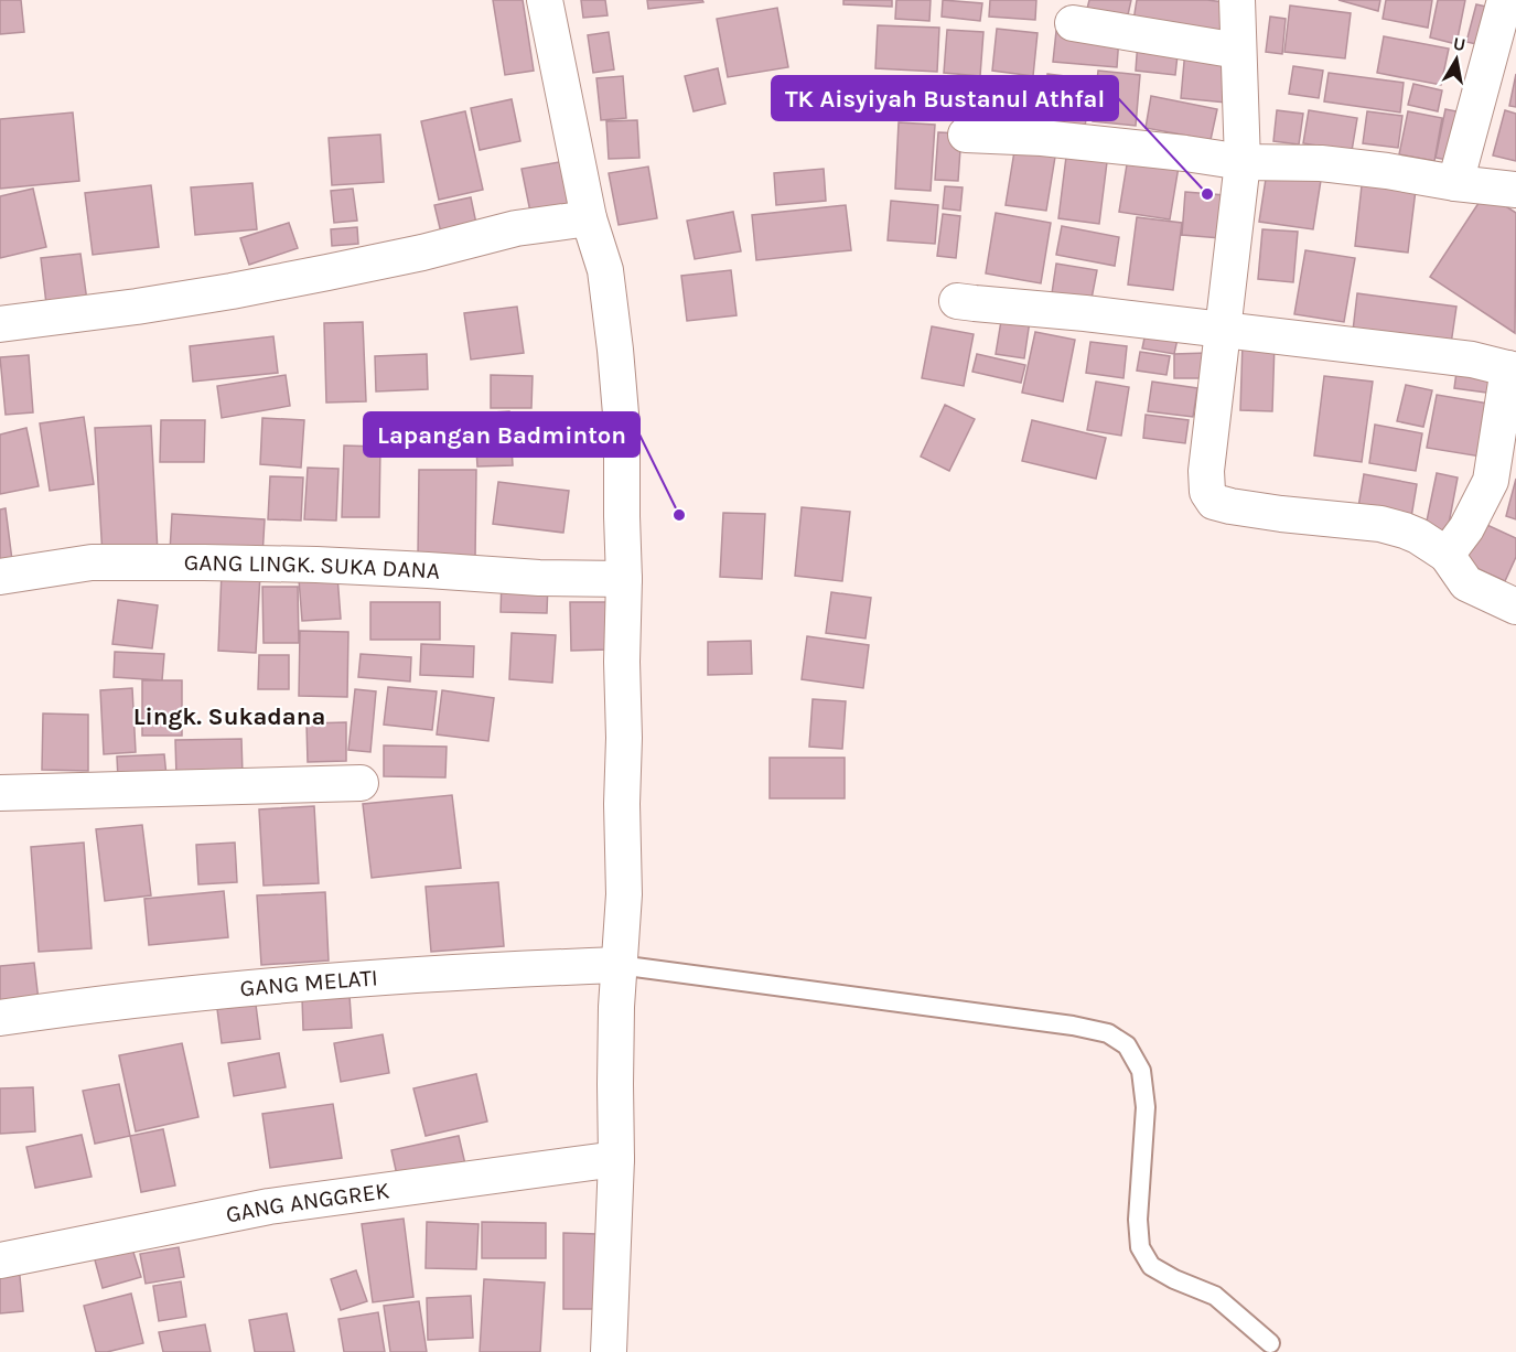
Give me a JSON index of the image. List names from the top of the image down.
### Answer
{
  "streets": {
    "street": ["GANG LINGK. SUKA DANA", "GANG MELATI", "GANG ANGGREK"]
  },
  "districts": ["Lingk. Sukadana"],
  "places": ["TK Aisyiyah Bustanul Athfal", "Lapangan Badminton"],
  "north": "top"
}
